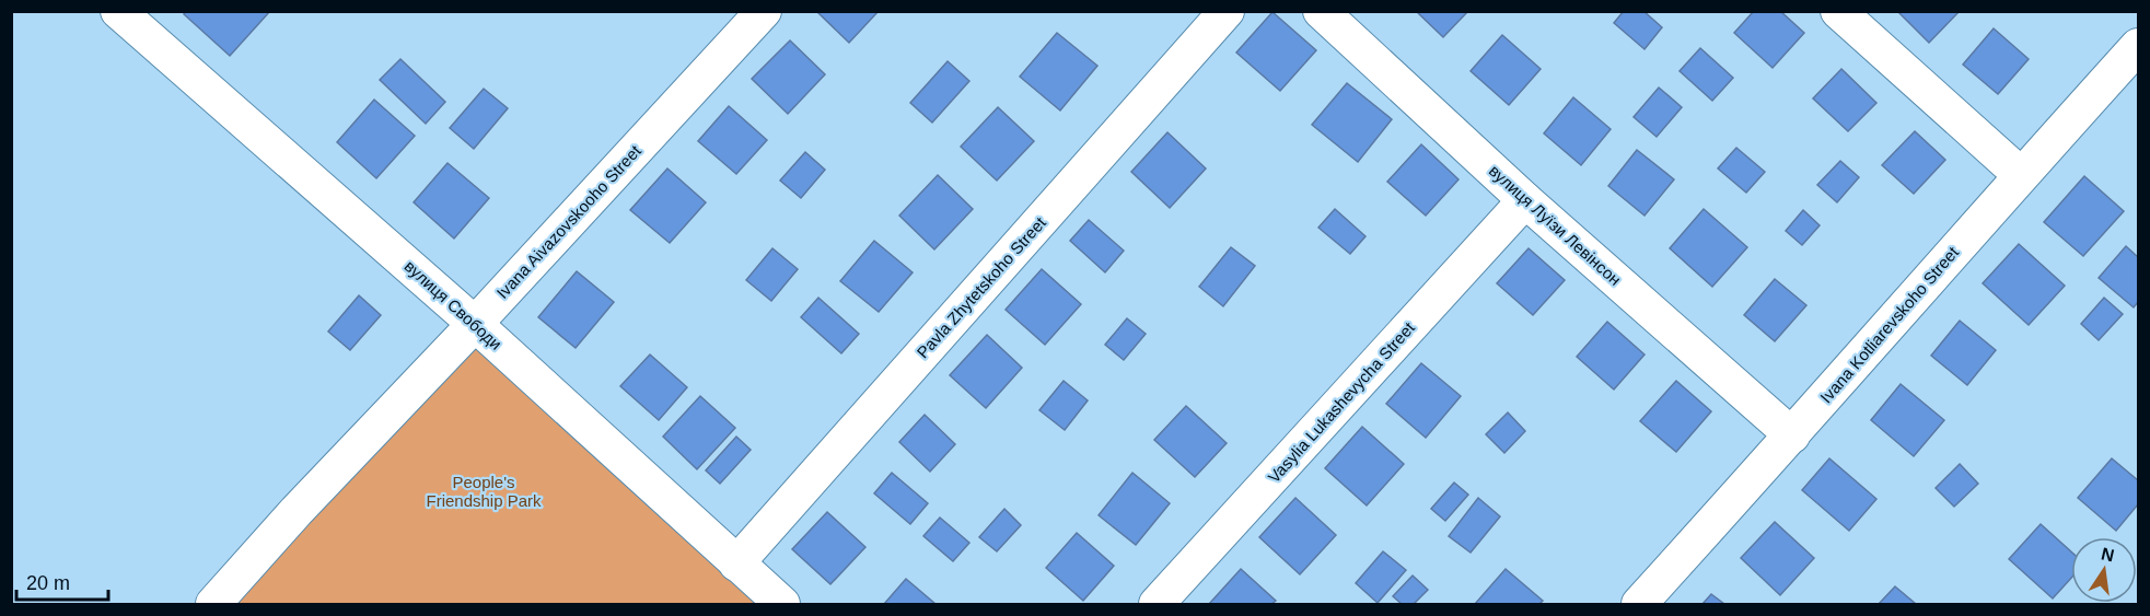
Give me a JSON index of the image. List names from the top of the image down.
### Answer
{
  "streets": {
    "street": [
      "Ivana Aivazovskooho Street",
      "вулиця Луїзи Левінсон",
      "Pavla Zhytetskoho Street",
      "вулиця Свободи",
      "Ivana Kotliarevskoho Street",
      "Vasylia Lukashevycha Street"
    ]
  },
  "crossings": [
    ["Ivana Aivazovskooho Street", "вулиця Свободи"],
    ["вулиця Луїзи Левінсон", "Ivana Kotliarevskoho Street"],
    ["вулиця Луїзи Левінсон", "Vasylia Lukashevycha Street"],
    ["Pavla Zhytetskoho Street", "вулиця Свободи"]
  ],
  "parks": ["People's Friendship Park"],
  "scale_bar": "20 m",
  "north": "top"
}
